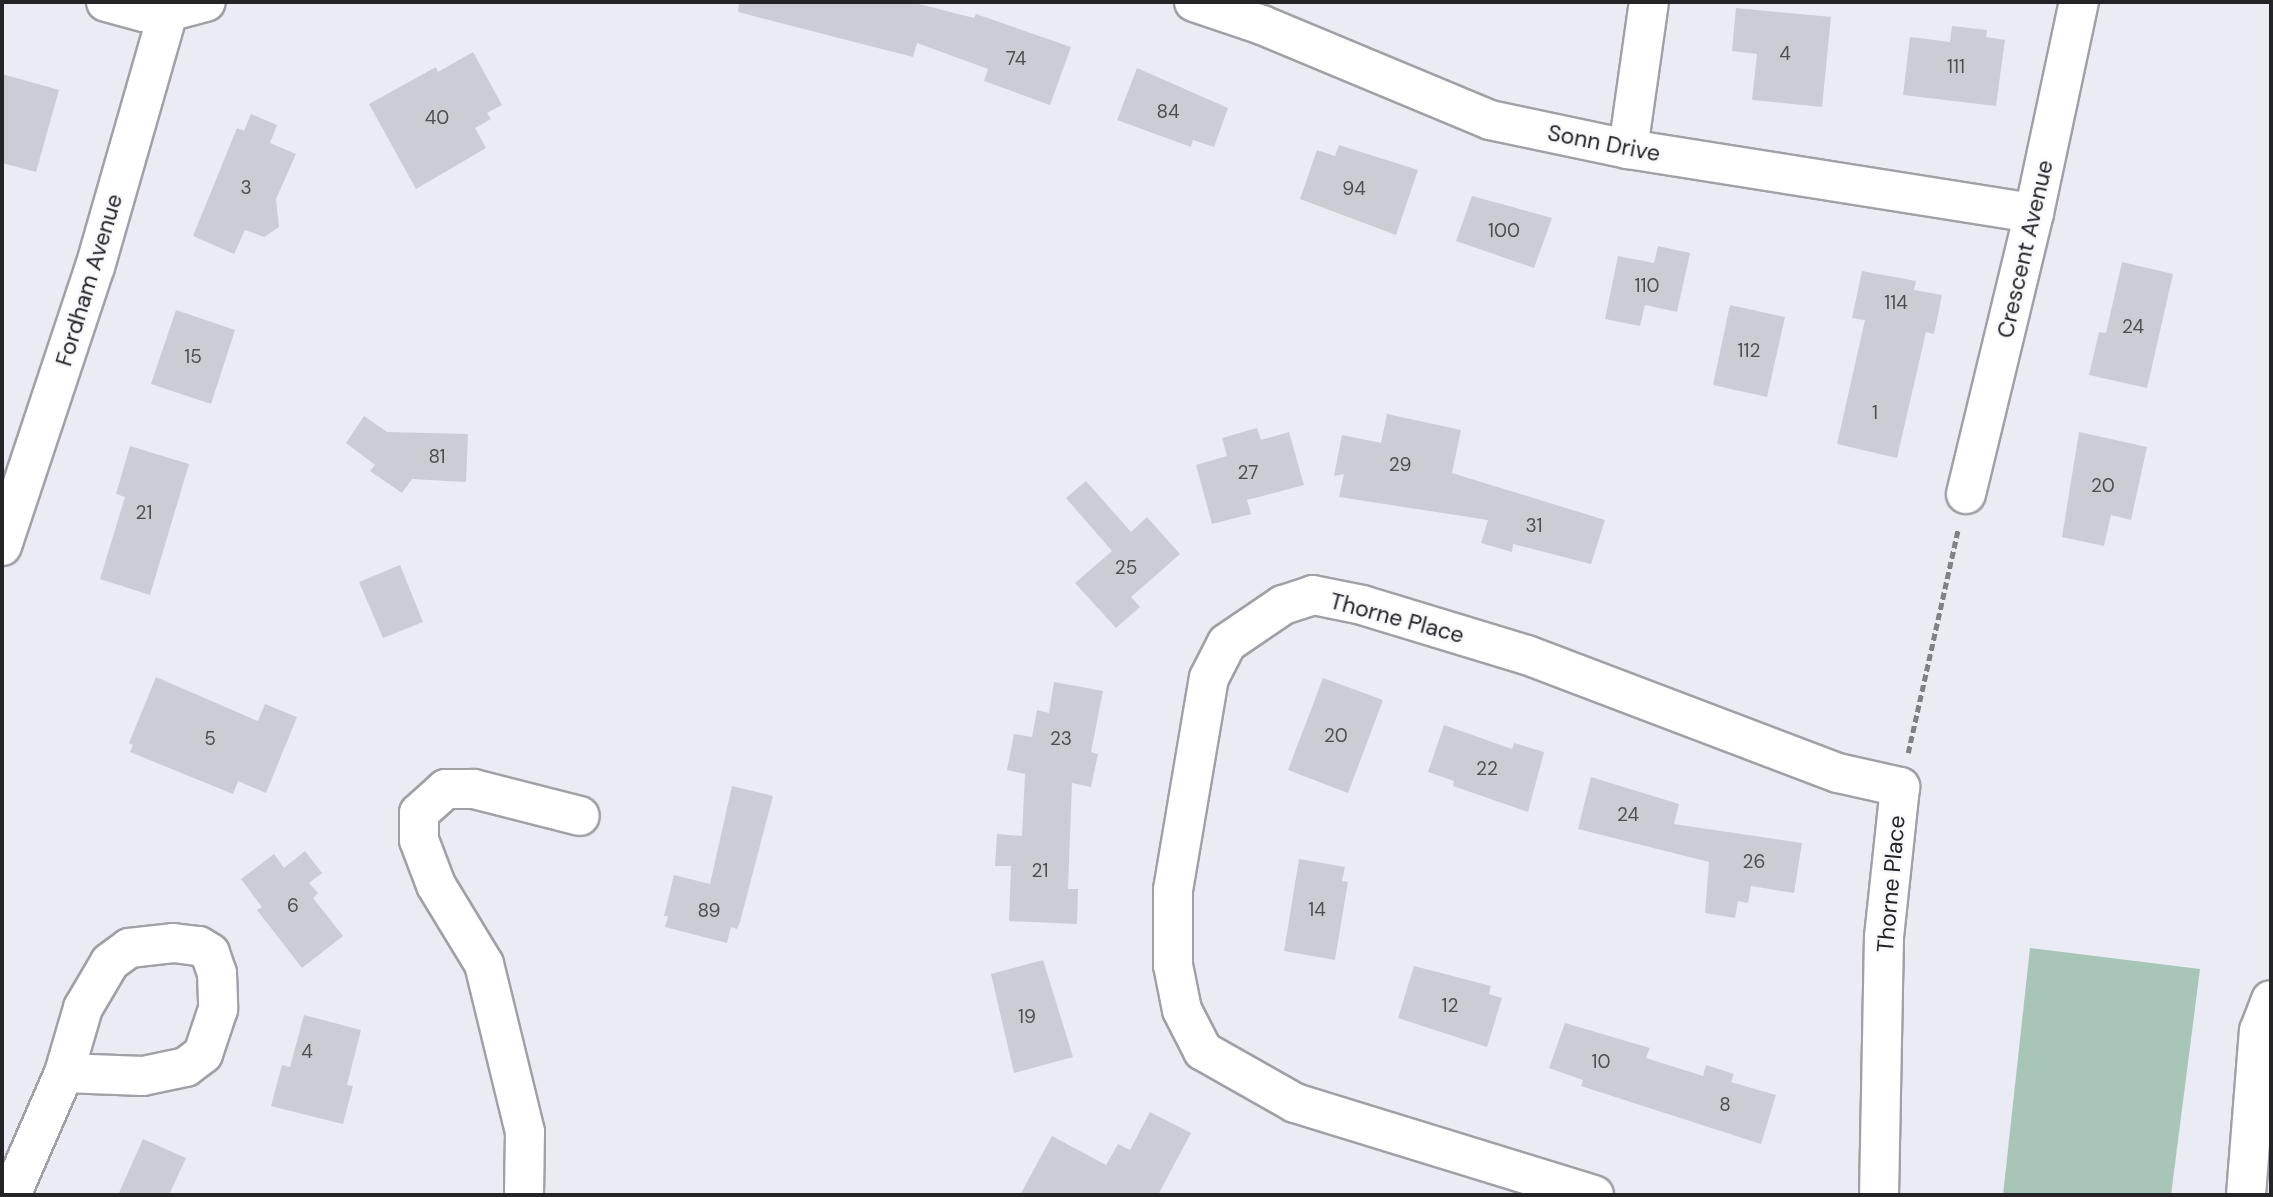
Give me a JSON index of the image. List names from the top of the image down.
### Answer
{
  "streets": {
    "street": [
      "Sonn Drive",
      "Crescent Avenue",
      "Fordham Avenue",
      "Thorne Place"
    ]
  },
  "crossings": [
    ["Sonn Drive", "Crescent Avenue"]
  ],
  "house_numbers": [
    "4",
    "74",
    "111",
    "84",
    "40",
    "3",
    "94",
    "100",
    "110",
    "114",
    "24",
    "112",
    "15",
    "1",
    "81",
    "29",
    "27",
    "20",
    "21",
    "31",
    "25",
    "20",
    "5",
    "23",
    "22",
    "24",
    "26",
    "21",
    "6",
    "14",
    "89",
    "12",
    "19",
    "4",
    "10",
    "8"
  ]
}
